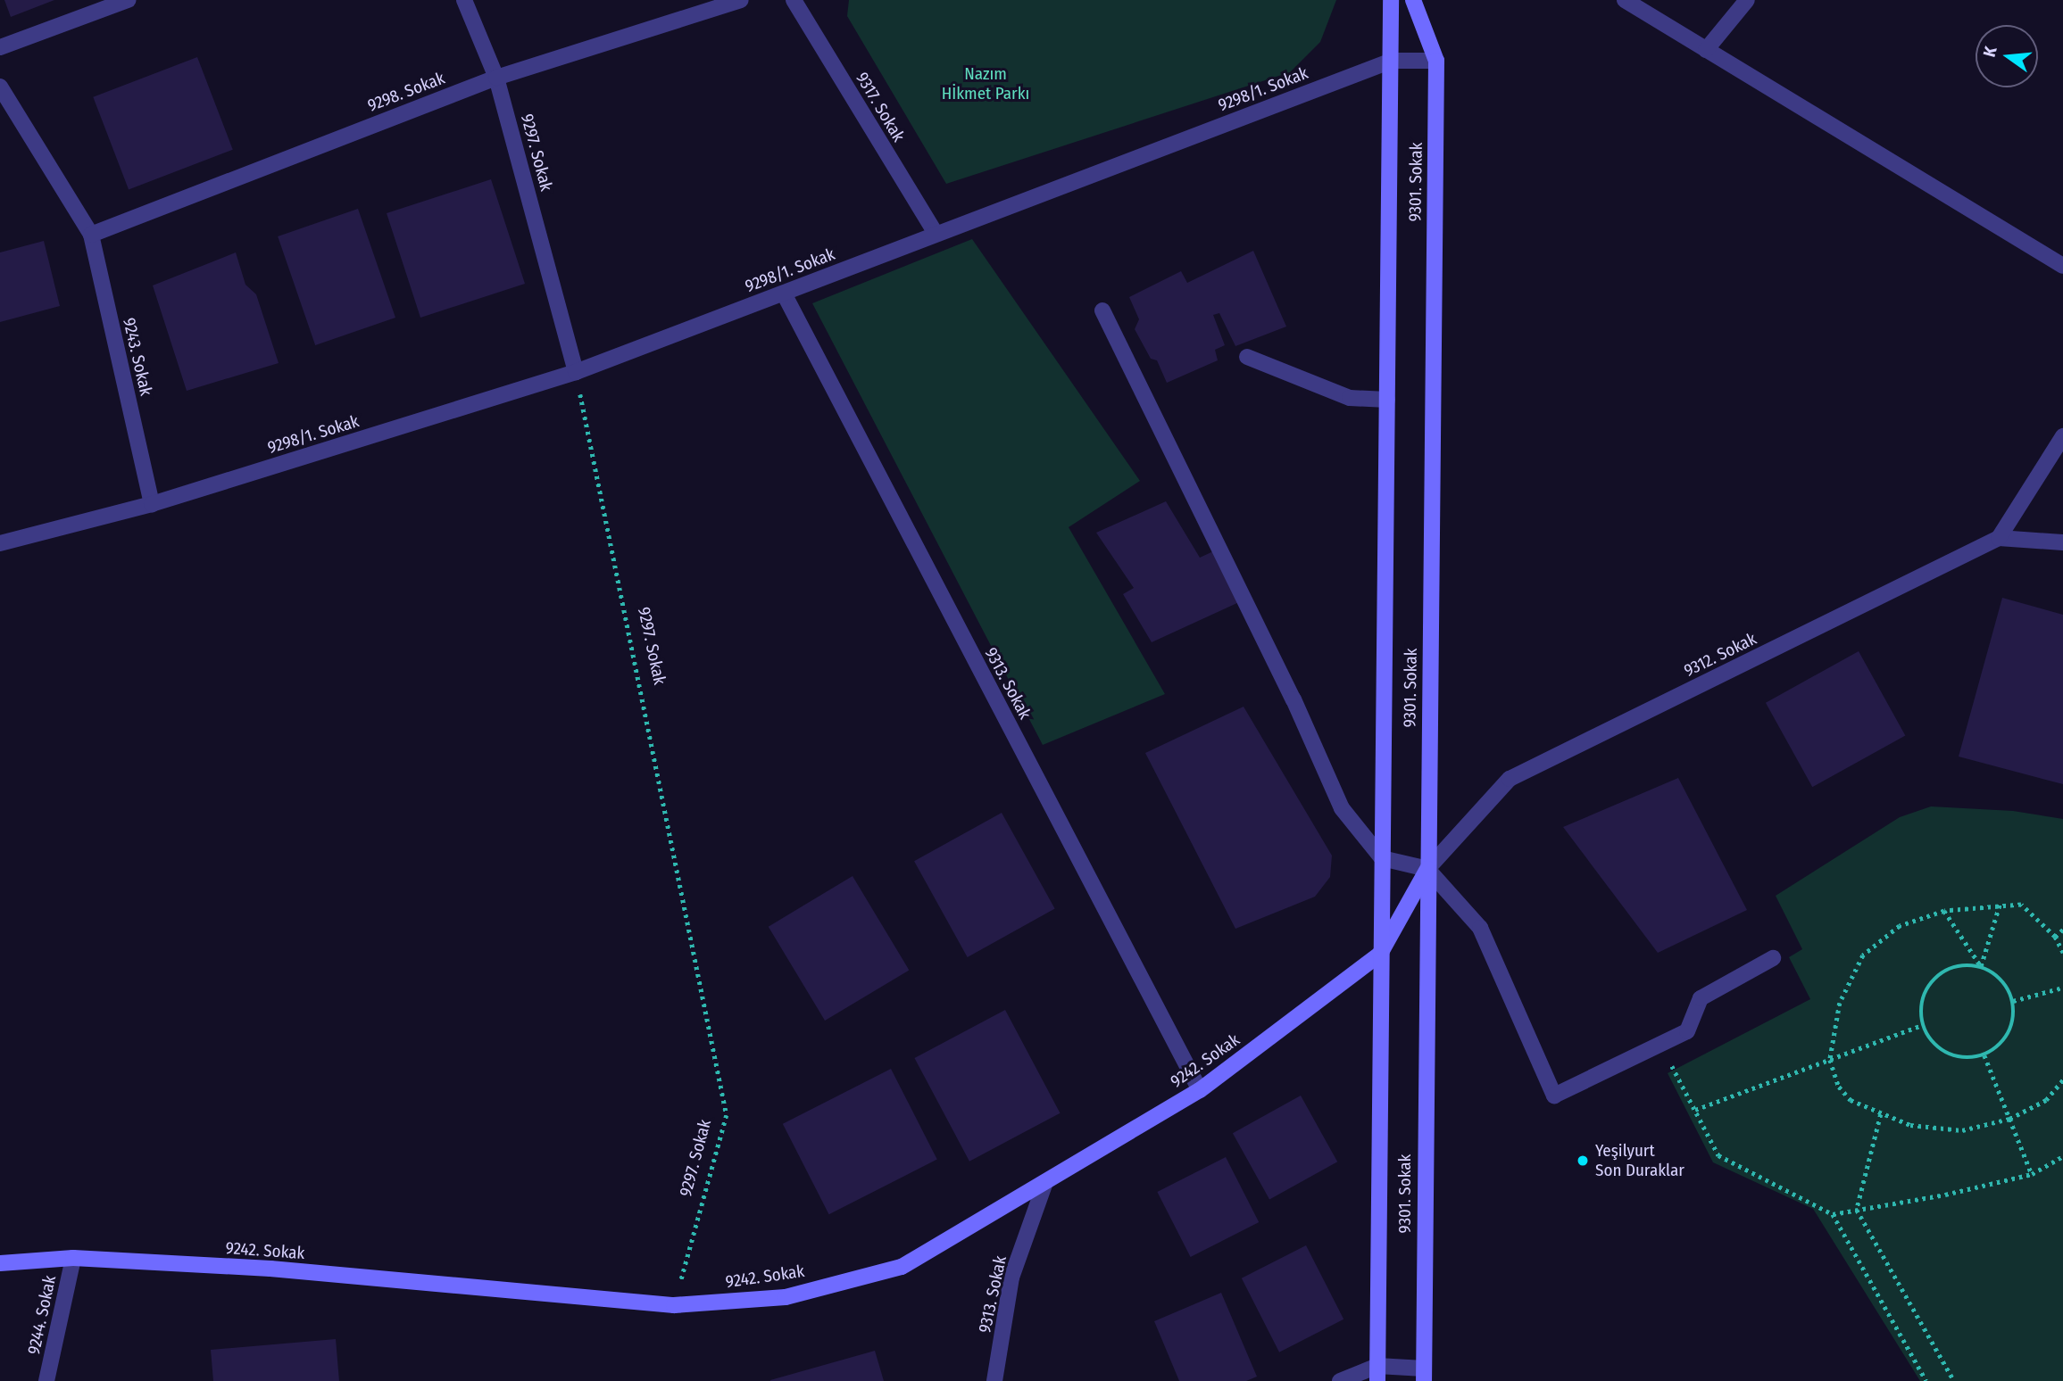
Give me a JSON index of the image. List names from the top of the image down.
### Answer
{
  "streets": {
    "main road": ["9301. Sokak", "9242. Sokak"],
    "street": [
      "9298/1. Sokak",
      "9298. Sokak",
      "9317. Sokak",
      "9297. Sokak",
      "9243. Sokak",
      "9312. Sokak",
      "9313. Sokak",
      "9244. Sokak"
    ]
  },
  "crossings": [
    ["9298/1. Sokak", "9317. Sokak"],
    ["9298/1. Sokak", "9297. Sokak"],
    ["9298/1. Sokak", "9301. Sokak"],
    ["9298/1. Sokak", "9243. Sokak"],
    ["9298/1. Sokak", "9313. Sokak"],
    ["9298. Sokak", "9297. Sokak"],
    ["9298. Sokak", "9243. Sokak"],
    ["9297. Sokak", "9242. Sokak"],
    ["9301. Sokak", "9312. Sokak"],
    ["9301. Sokak", "9242. Sokak"],
    ["9312. Sokak", "9242. Sokak"],
    ["9313. Sokak", "9242. Sokak"],
    ["9242. Sokak", "9244. Sokak"]
  ],
  "parks": ["Nazım Hİkmet Parkı"],
  "places": ["Yeşilyurt Son Duraklar"],
  "north": "left"
}
